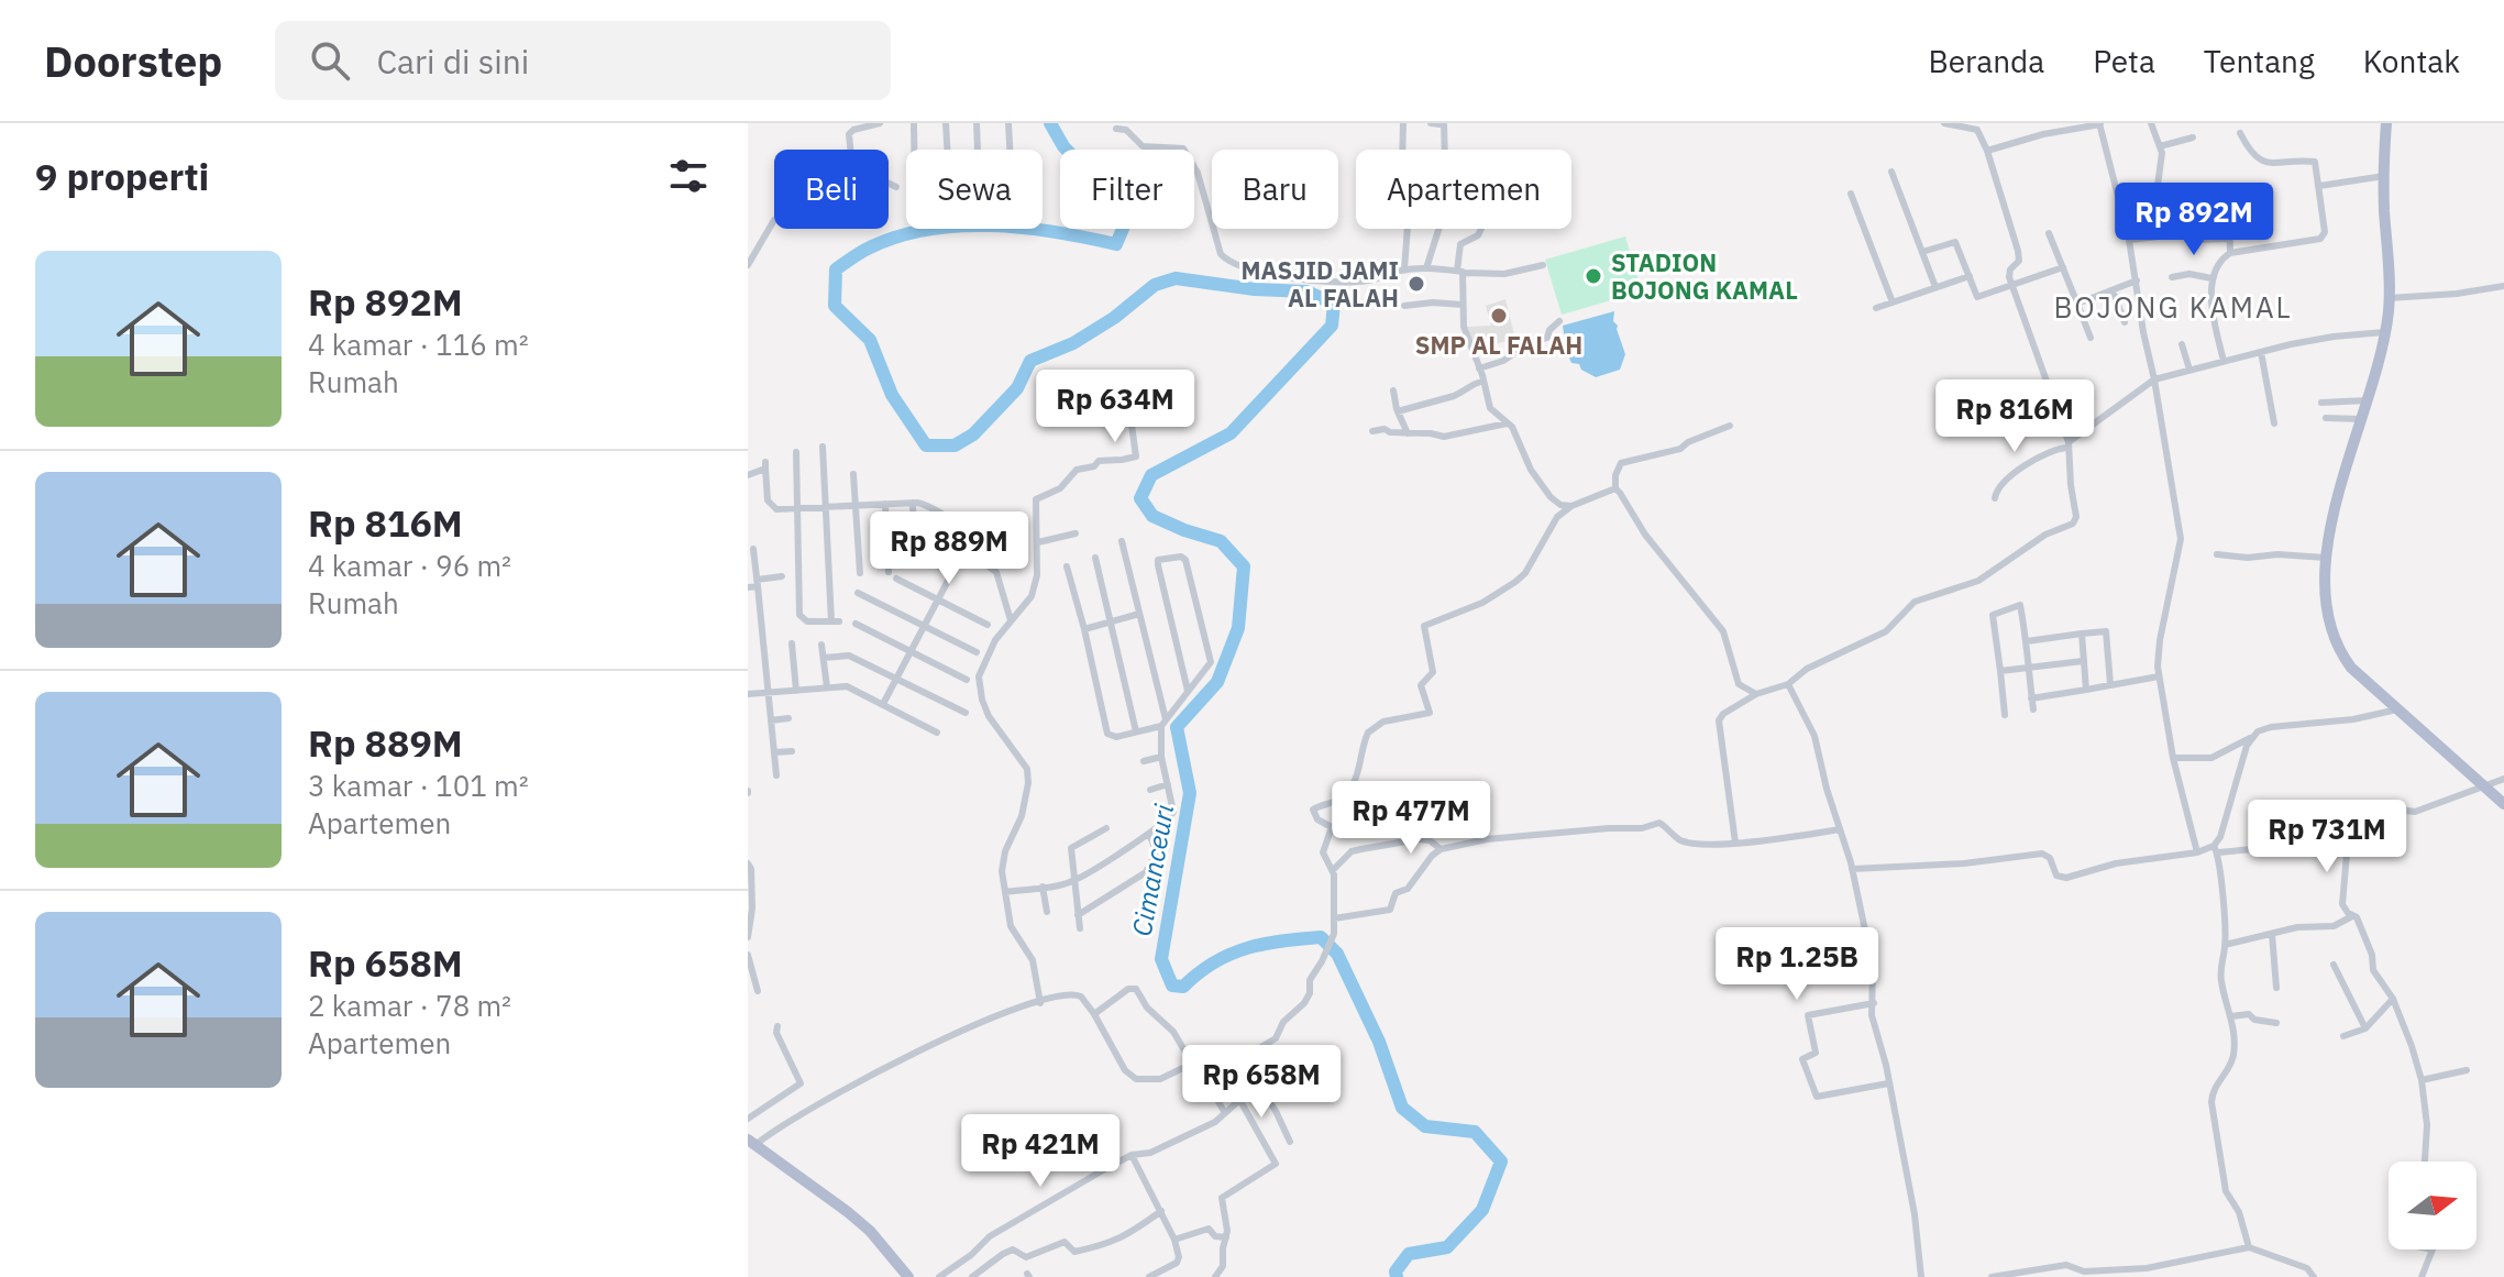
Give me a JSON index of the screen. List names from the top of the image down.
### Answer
{
  "districts": ["BOJONG KAMAL"],
  "water": ["Cimanceuri"],
  "places": ["STADION BOJONG KAMAL", "MASJID JAMI AL FALAH", "SMP AL FALAH"],
  "north": "right",
  "page": {
    "header": "Doorstep",
    "search": "Cari di sini",
    "nav": [
      "Beranda",
      "Peta",
      "Tentang",
      "Kontak"
    ],
    "heading": "9 properti",
    "chip": [
      "Beli",
      "Sewa",
      "Filter",
      "Baru",
      "Apartemen"
    ],
    "price": [
      "Rp 892M",
      "Rp 634M",
      "Rp 816M",
      "Rp 889M",
      "Rp 477M",
      "Rp 731M",
      "Rp 1.25B",
      "Rp 658M",
      "Rp 421M"
    ],
    "list": [
      {
        "name": "Rp 892M",
        "note": "4 kamar · 116 m² · Rumah"
      },
      {
        "name": "Rp 816M",
        "note": "4 kamar · 96 m² · Rumah"
      },
      {
        "name": "Rp 889M",
        "note": "3 kamar · 101 m² · Apartemen"
      },
      {
        "name": "Rp 658M",
        "note": "2 kamar · 78 m² · Apartemen"
      }
    ]
  }
}
